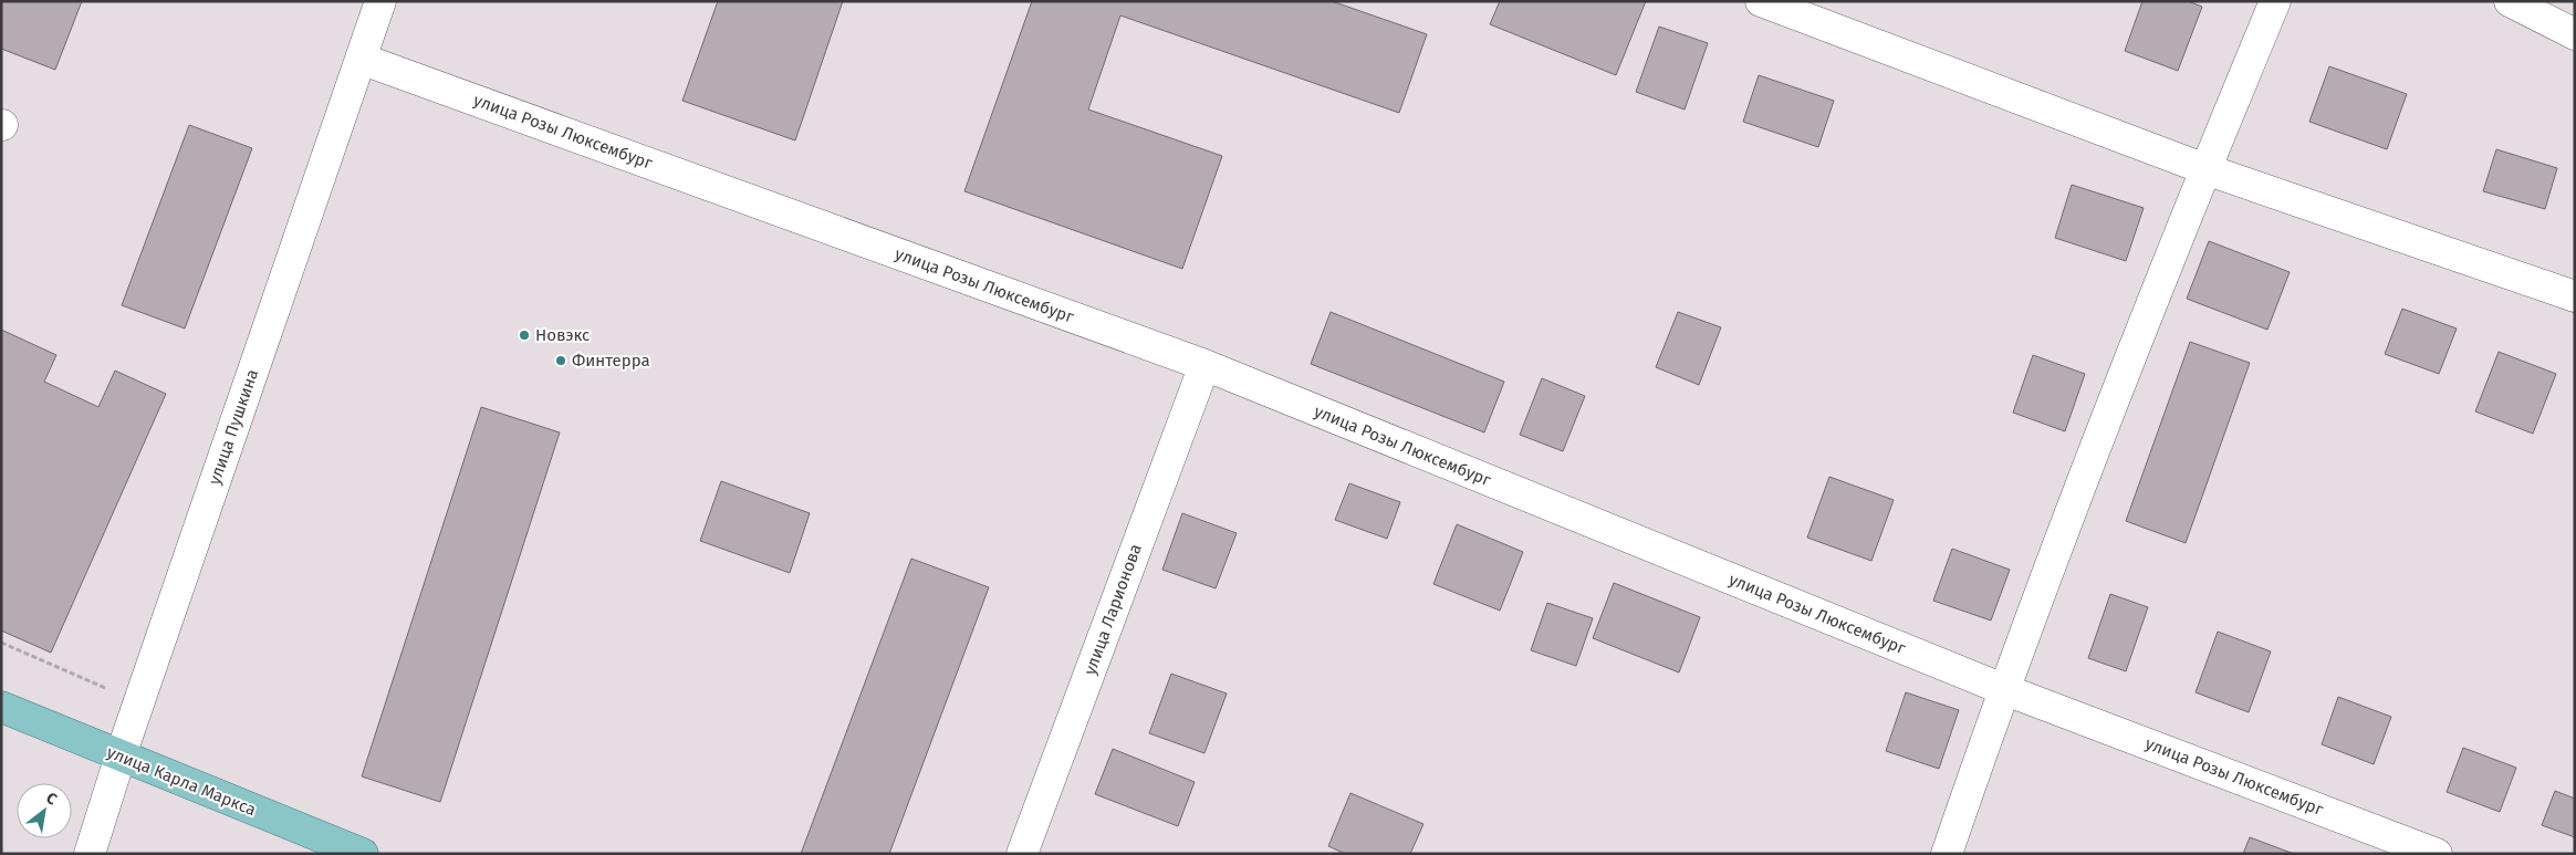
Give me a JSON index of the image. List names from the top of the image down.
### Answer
{
  "streets": {
    "main road": ["улица Карла Маркса"],
    "street": ["улица Розы Люксембург", "улица Пушкина", "улица Ларионова"]
  },
  "crossings": [
    ["улица Розы Люксембург", "улица Пушкина"],
    ["улица Розы Люксембург", "улица Ларионова"],
    ["улица Пушкина", "улица Карла Маркса"]
  ],
  "places": ["Новэкс", "Финтерра"],
  "north": "top right"
}
